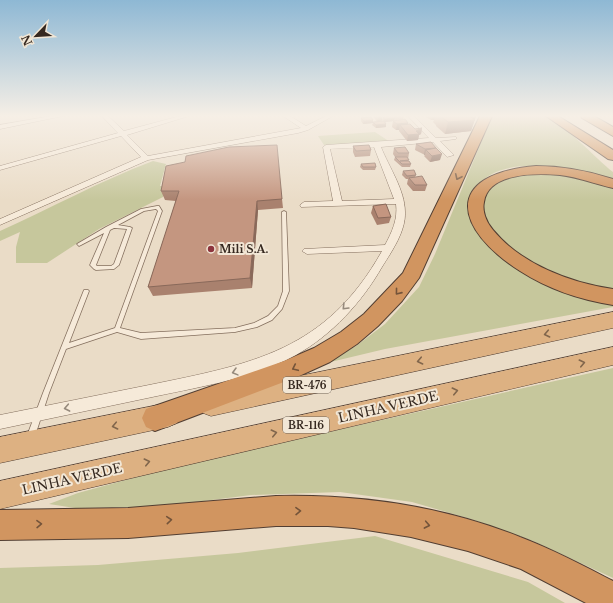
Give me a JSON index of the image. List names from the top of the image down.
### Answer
{
  "streets": {
    "highway": ["BR-476", "LINHA VERDE", "BR-116"]
  },
  "places": ["Mili S.A."],
  "north": "bottom left"
}
